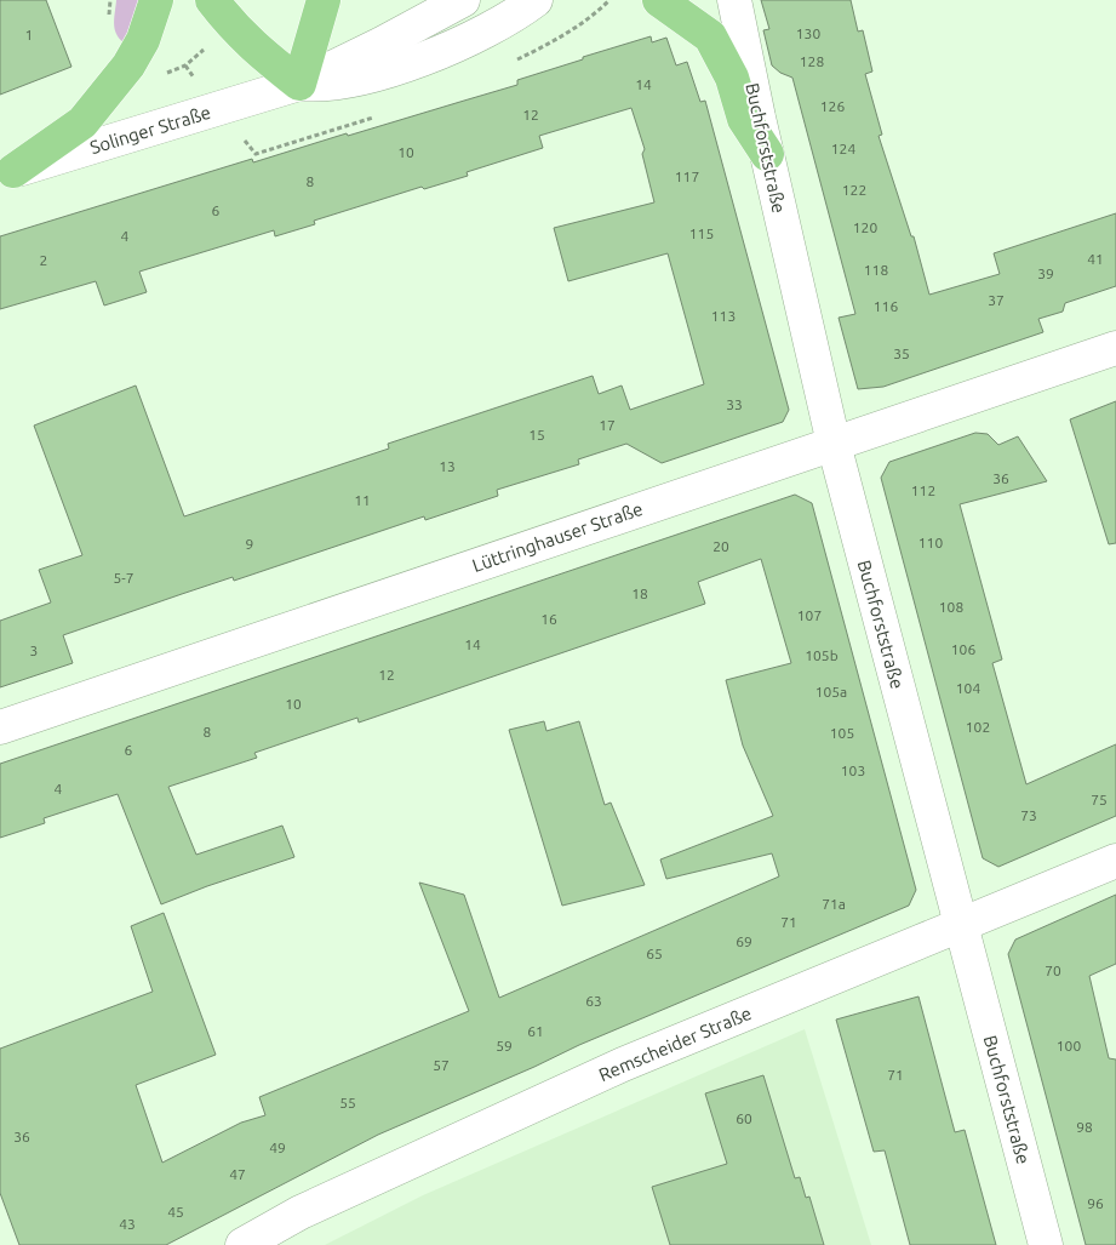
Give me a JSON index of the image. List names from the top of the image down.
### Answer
{
  "streets": {
    "street": [
      "Solinger Straße",
      "Buchforststraße",
      "Lüttringhauser Straße",
      "Remscheider Straße"
    ]
  },
  "crossings": [
    ["Buchforststraße", "Lüttringhauser Straße"],
    ["Buchforststraße", "Remscheider Straße"]
  ],
  "house_numbers": [
    "130",
    "1",
    "128",
    "14",
    "126",
    "12",
    "124",
    "10",
    "117",
    "8",
    "122",
    "6",
    "120",
    "115",
    "4",
    "41",
    "2",
    "118",
    "39",
    "37",
    "116",
    "113",
    "35",
    "33",
    "17",
    "15",
    "13",
    "36",
    "112",
    "11",
    "110",
    "9",
    "20",
    "5-7",
    "18",
    "108",
    "107",
    "16",
    "14",
    "106",
    "3",
    "105b",
    "12",
    "104",
    "105a",
    "10",
    "102",
    "8",
    "105",
    "6",
    "103",
    "4",
    "75",
    "73",
    "71a",
    "71",
    "69",
    "65",
    "70",
    "63",
    "61",
    "59",
    "100",
    "57",
    "71",
    "55",
    "60",
    "98",
    "36",
    "49",
    "47",
    "96",
    "45",
    "43"
  ]
}
